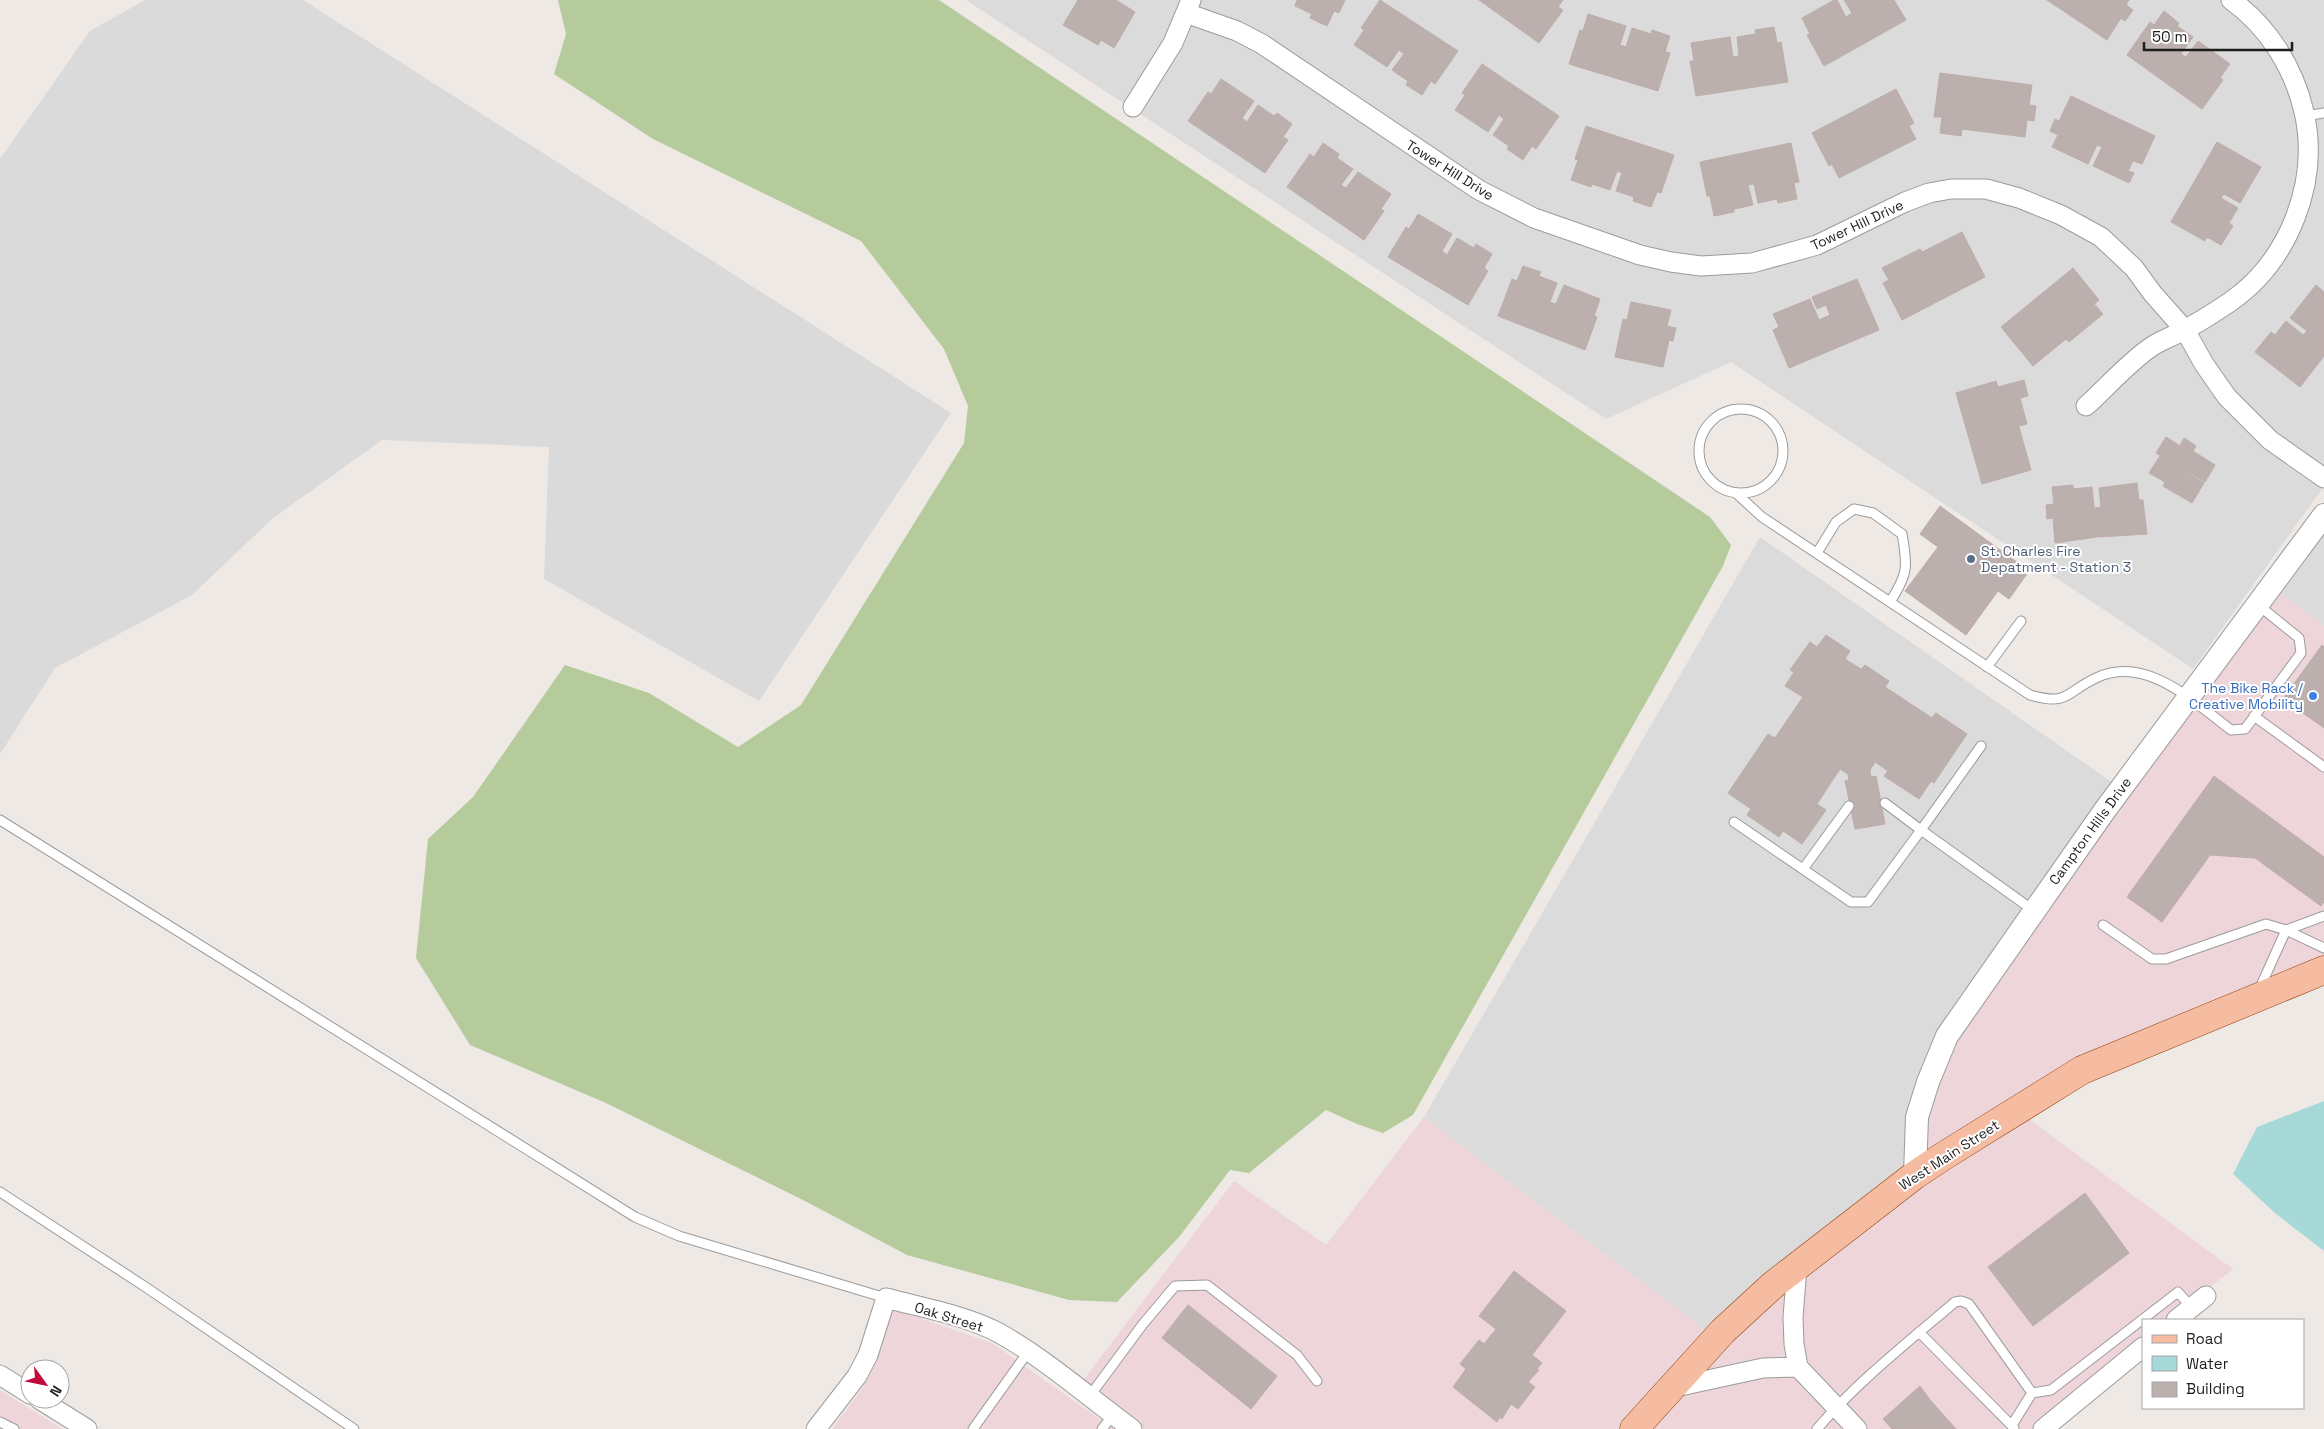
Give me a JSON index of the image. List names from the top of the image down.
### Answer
{
  "streets": {
    "main road": ["West Main Street"],
    "street": ["Tower Hill Drive", "Campton Hills Drive", "Oak Street"]
  },
  "crossings": [
    ["Campton Hills Drive", "West Main Street"]
  ],
  "places": ["St. Charles Fire Depatment - Station 3", "The Bike Rack / Creative Mobility"],
  "legend": ["Road", "Water", "Building"],
  "scale_bar": "50 m",
  "north": "bottom right"
}
